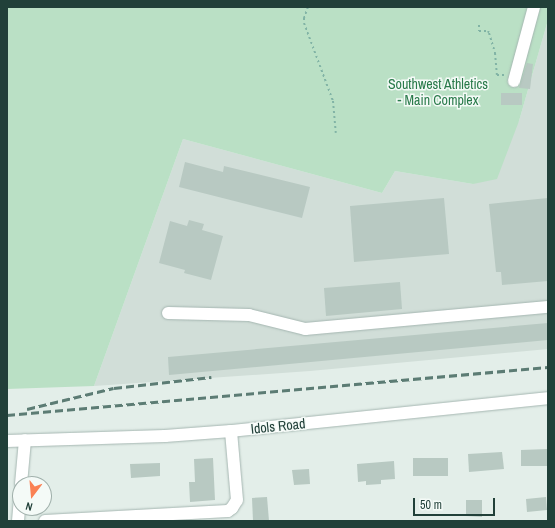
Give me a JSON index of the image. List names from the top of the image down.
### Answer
{
  "streets": {
    "street": ["Idols Road"]
  },
  "parks": ["Southwest Athletics - Main Complex"],
  "scale_bar": "50 m",
  "north": "bottom"
}
